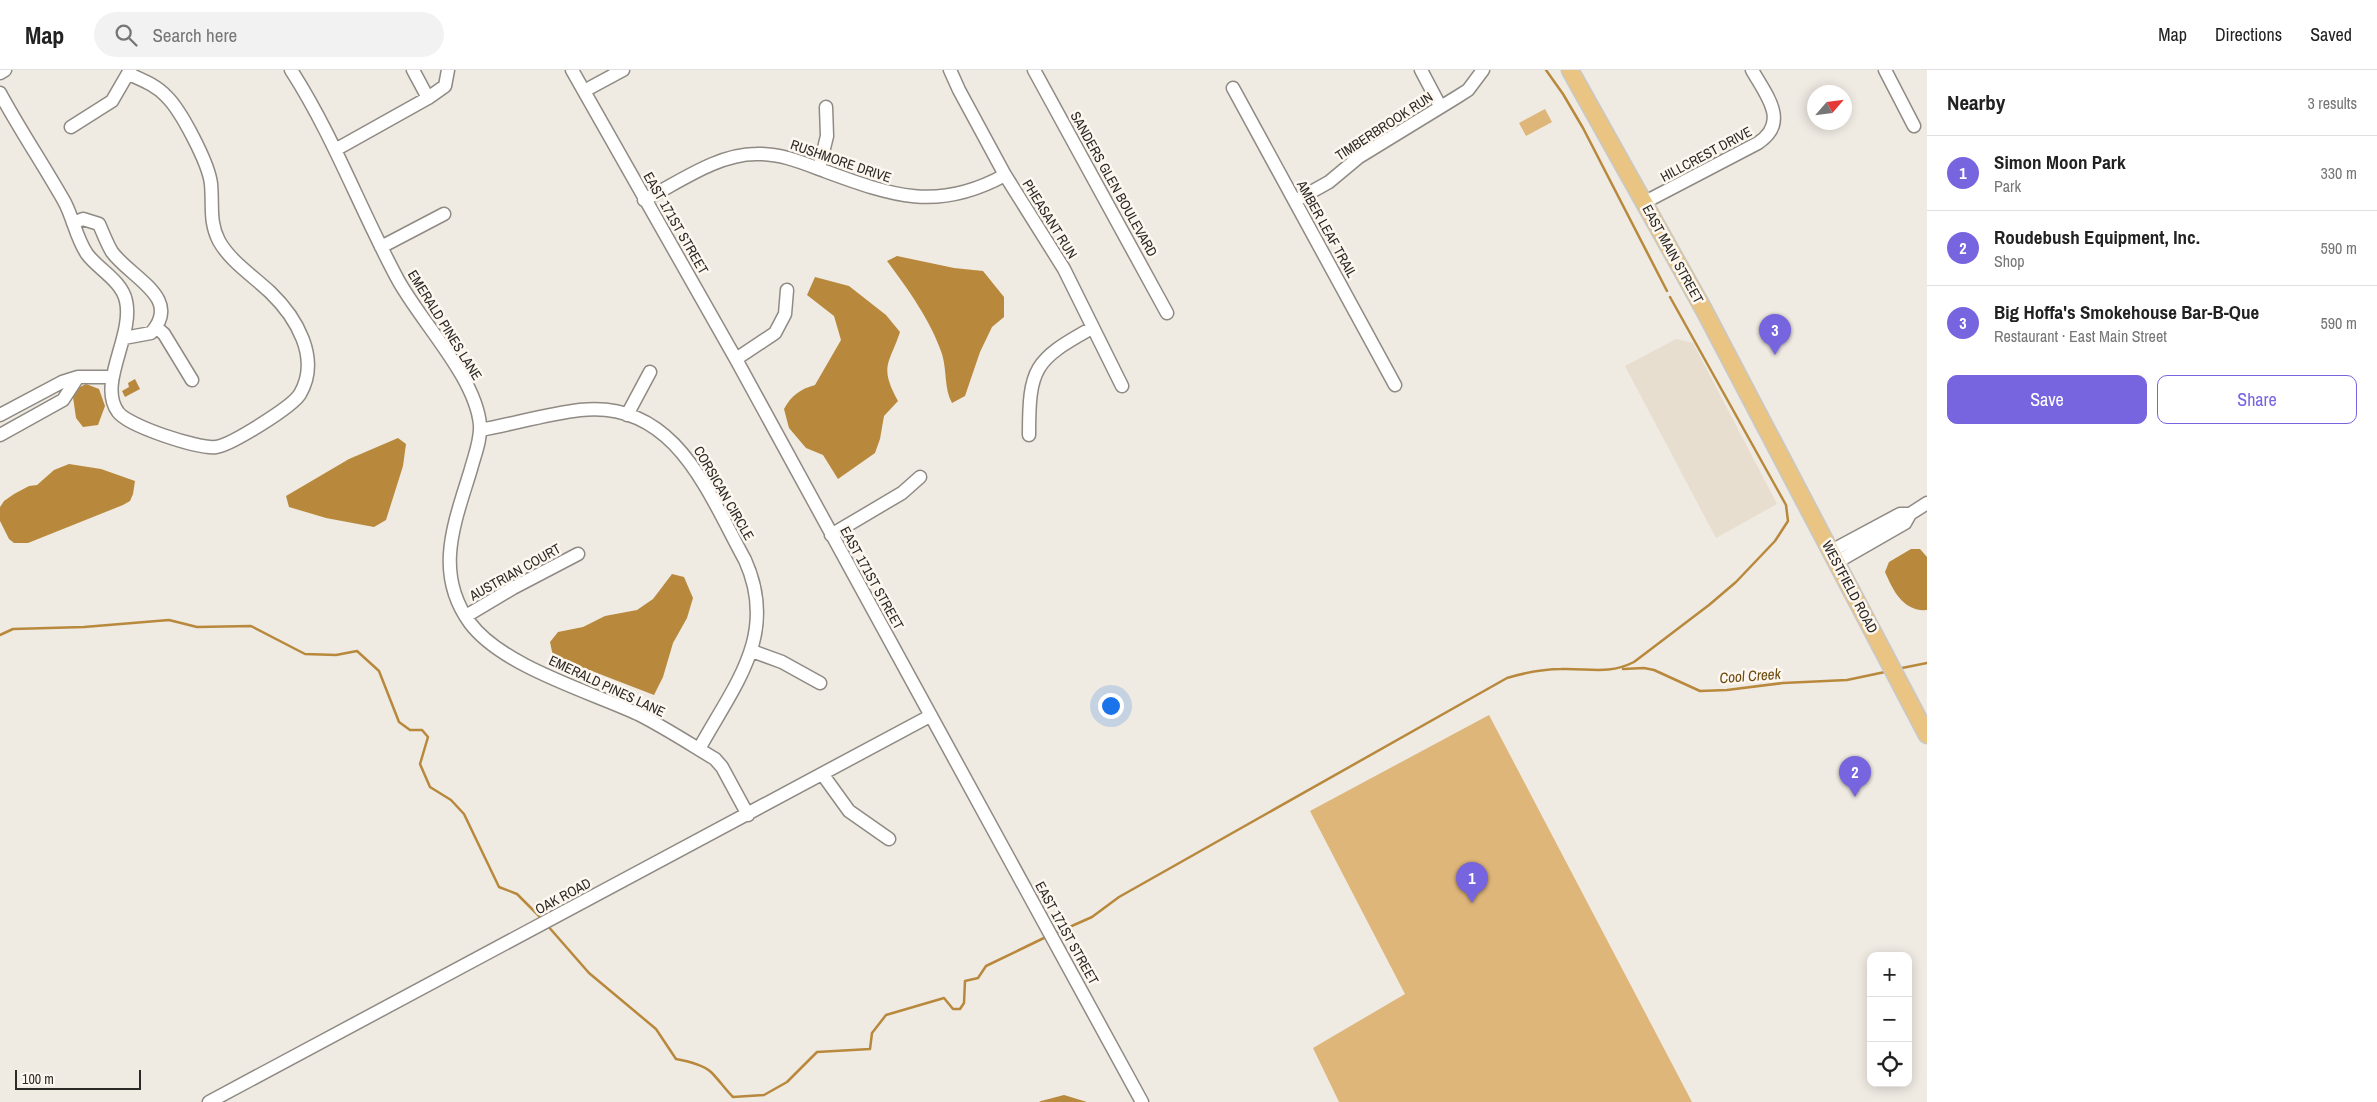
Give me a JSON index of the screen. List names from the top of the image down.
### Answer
{
  "streets": {
    "main road": ["EAST MAIN STREET", "WESTFIELD ROAD"],
    "street": [
      "TIMBERBROOK RUN",
      "HILLCREST DRIVE",
      "RUSHMORE DRIVE",
      "SANDERS GLEN BOULEVARD",
      "PHEASANT RUN",
      "EAST 171ST STREET",
      "AMBER LEAF TRAIL",
      "EMERALD PINES LANE",
      "CORSICAN CIRCLE",
      "AUSTRIAN COURT",
      "OAK ROAD"
    ]
  },
  "crossings": [
    ["TIMBERBROOK RUN", "AMBER LEAF TRAIL"],
    ["HILLCREST DRIVE", "EAST MAIN STREET"],
    ["RUSHMORE DRIVE", "PHEASANT RUN"],
    ["RUSHMORE DRIVE", "EAST 171ST STREET"],
    ["EAST 171ST STREET", "OAK ROAD"],
    ["EAST MAIN STREET", "WESTFIELD ROAD"],
    ["EMERALD PINES LANE", "CORSICAN CIRCLE"],
    ["EMERALD PINES LANE", "AUSTRIAN COURT"],
    ["EMERALD PINES LANE", "OAK ROAD"]
  ],
  "water": ["Cool Creek"],
  "scale_bar": "100 m",
  "north": "top right",
  "page": {
    "header": "Map",
    "search": "Search here",
    "nav": ["Map", "Directions", "Saved"],
    "heading": ["Nearby", "3 results"],
    "list": [
      {
        "mark": "1",
        "name": "Simon Moon Park",
        "note": "Park",
        "value": "330 m"
      },
      {
        "mark": "2",
        "name": "Roudebush Equipment, Inc.",
        "note": "Shop",
        "value": "590 m"
      },
      {
        "mark": "3",
        "name": "Big Hoffa's Smokehouse Bar-B-Que",
        "note": "Restaurant · East Main Street",
        "value": "590 m"
      }
    ],
    "pins": ["3", "2", "1"],
    "buttons": ["Save", "Share"],
    "map_buttons": ["+", "−"],
    "scale": "100 m"
  }
}
